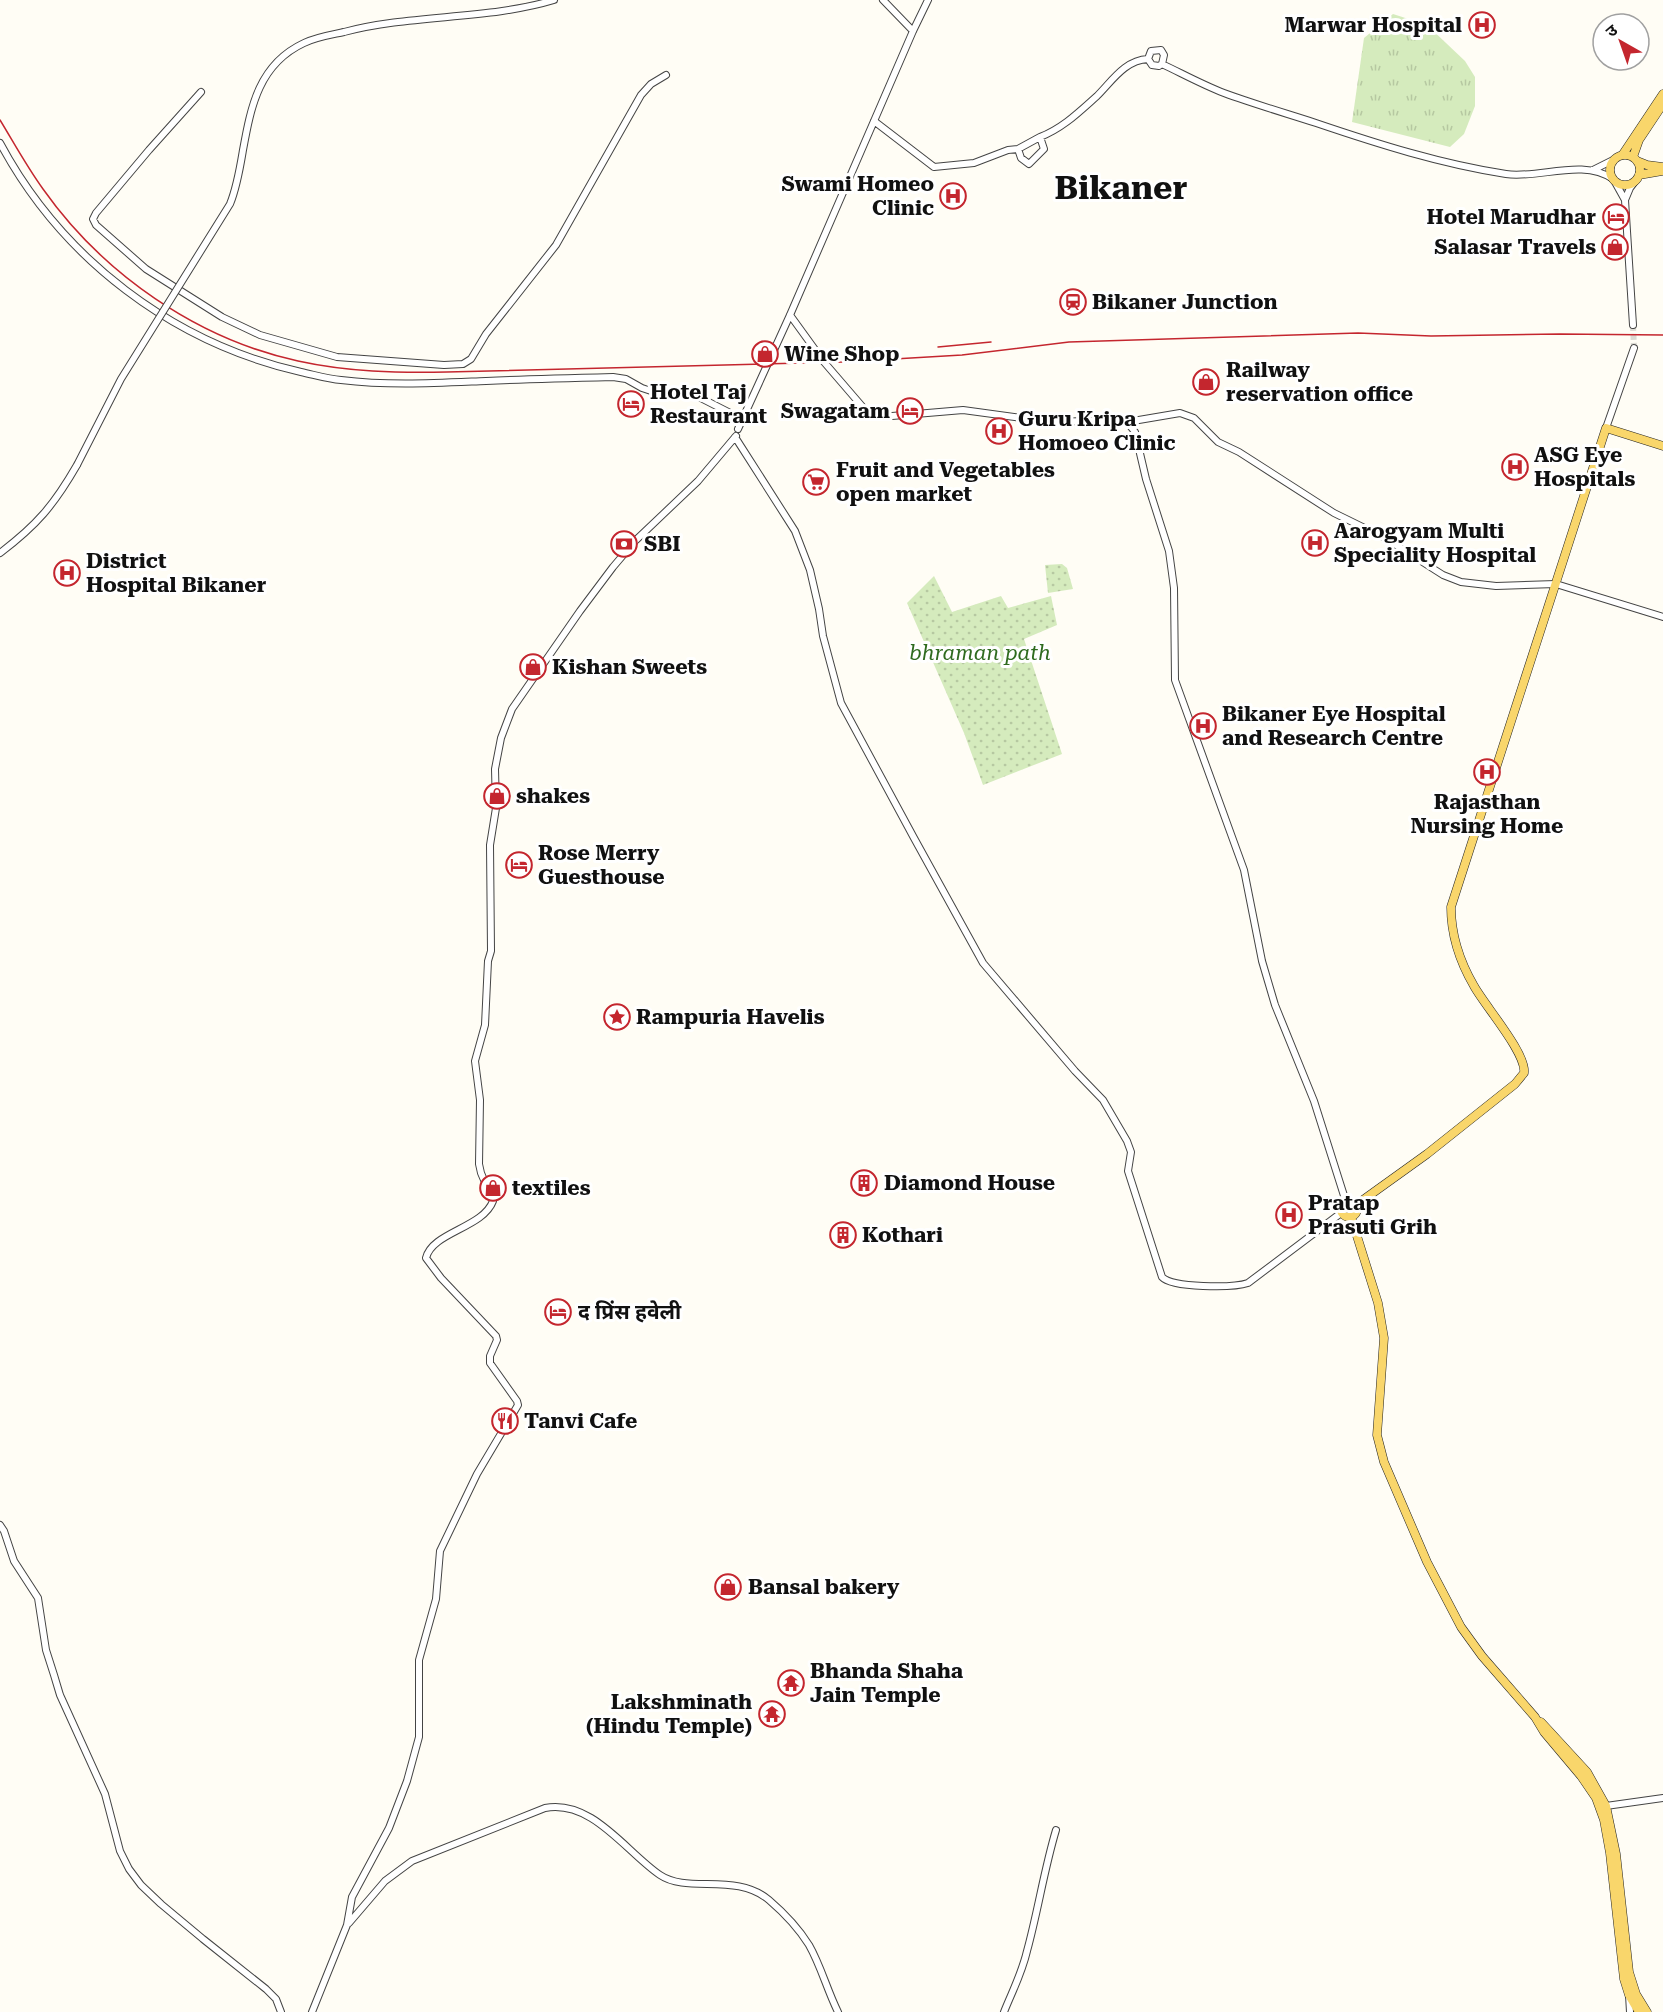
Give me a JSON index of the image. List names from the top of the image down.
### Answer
{
  "districts": ["Bikaner"],
  "parks": ["bhraman path"],
  "places": {
    "hospital": [
      "Marwar Hospital",
      "Swami Homeo Clinic",
      "Guru Kripa Homoeo Clinic",
      "ASG Eye Hospitals",
      "Aarogyam Multi Speciality Hospital",
      "District Hospital Bikaner",
      "Bikaner Eye Hospital and Research Centre",
      "Rajasthan Nursing Home",
      "Pratap Prasuti Grih"
    ],
    "hotel": [
      "Hotel Marudhar",
      "Hotel Taj Restaurant",
      "Swagatam",
      "Rose Merry Guesthouse",
      "द प्रिंस हवेली"
    ],
    "shop": [
      "Salasar Travels",
      "Wine Shop",
      "Railway reservation office",
      "Kishan Sweets",
      "shakes",
      "textiles",
      "Bansal bakery"
    ],
    "station": ["Bikaner Junction"],
    "supermarket": ["Fruit and Vegetables open market"],
    "bank": ["SBI"],
    "place": ["Rampuria Havelis"],
    "building": ["Diamond House", "Kothari"],
    "restaurant": ["Tanvi Cafe"],
    "temple": ["Bhanda Shaha Jain Temple", "Lakshminath (Hindu Temple)"]
  },
  "north": "top left"
}
